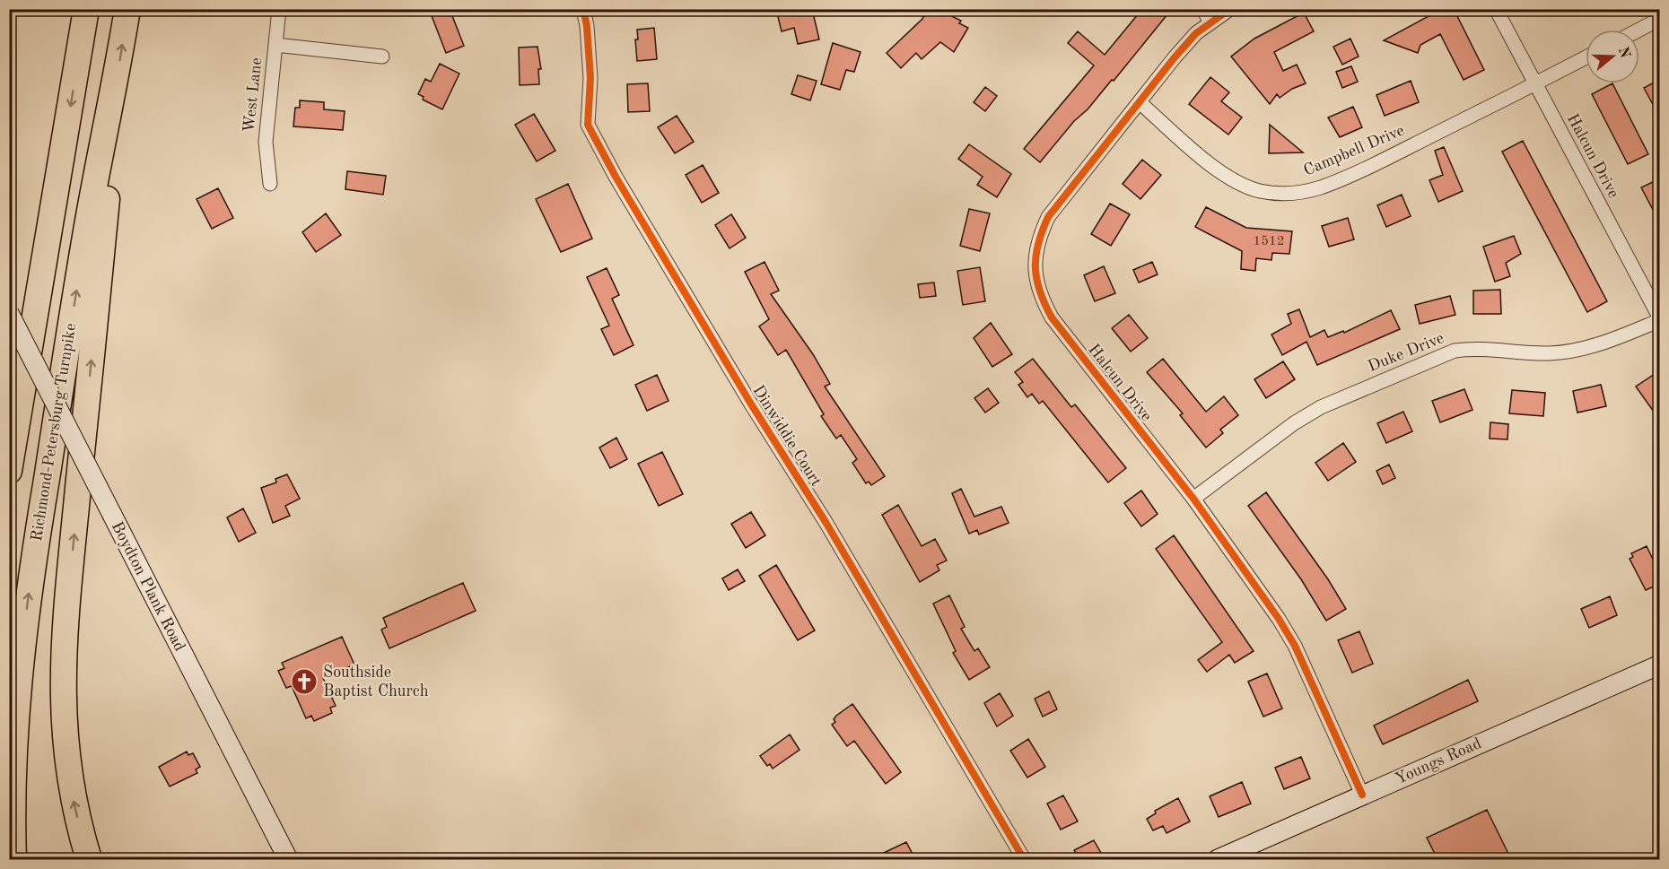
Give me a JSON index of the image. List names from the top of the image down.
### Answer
{
  "streets": {
    "highway": ["Richmond-Petersburg Turnpike"],
    "main road": ["Boydton Plank Road", "Youngs Road"],
    "street": [
      "West Lane",
      "Campbell Drive",
      "Halcun Drive",
      "Duke Drive",
      "Dinwiddie Court"
    ]
  },
  "crossings": [
    ["Campbell Drive", "Halcun Drive"],
    ["Halcun Drive", "Duke Drive"],
    ["Halcun Drive", "Youngs Road"]
  ],
  "places": {
    "church": ["Southside Baptist Church"]
  },
  "house_numbers": ["1512"],
  "north": "right"
}
